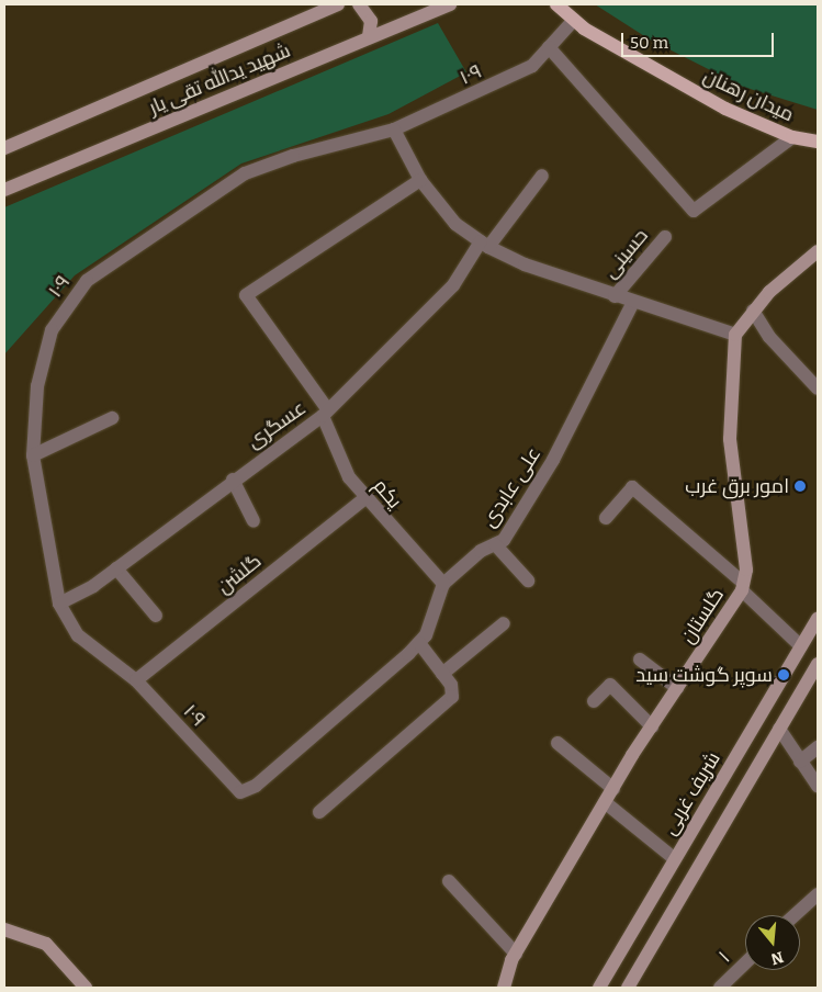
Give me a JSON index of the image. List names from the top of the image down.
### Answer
{
  "streets": {
    "main road": ["میدان رهنان"],
    "street": [
      "۱۰۹",
      "شهید یدالله تقی یار",
      "حسینی",
      "عسگری",
      "علی عابدی",
      "یکم",
      "گلشن",
      "گلستان",
      "شریف غربی",
      "۱"
    ]
  },
  "crossings": [
    ["۱۰۹", "میدان رهنان"],
    ["۱۰۹", "عسگری"],
    ["۱۰۹", "گلشن"],
    ["عسگری", "یکم"],
    ["علی عابدی", "یکم"],
    ["یکم", "گلشن"]
  ],
  "places": ["امور برق غرب", "سوپر گوشت سید"],
  "scale_bar": "50 m",
  "north": "bottom"
}
